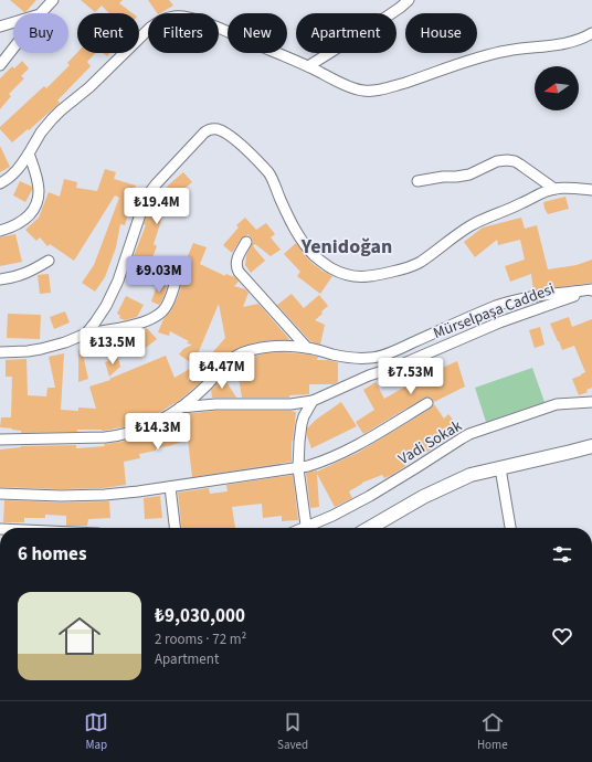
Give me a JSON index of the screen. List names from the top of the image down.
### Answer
{
  "streets": {
    "street": ["Mürselpaşa Caddesi", "Vadi Sokak"]
  },
  "districts": ["Yenidoğan"],
  "north": "left",
  "page": {
    "chip": [
      "Buy",
      "Rent",
      "Filters",
      "New",
      "Apartment",
      "House"
    ],
    "price": [
      "₺19.4M",
      "₺9.03M",
      "₺13.5M",
      "₺4.47M",
      "₺7.53M",
      "₺14.3M"
    ],
    "heading": "6 homes",
    "list": [
      {
        "name": "₺9,030,000",
        "note": "2 rooms · 72 m² · Apartment"
      }
    ],
    "tabs": ["Map", "Saved", "Home"]
  }
}
